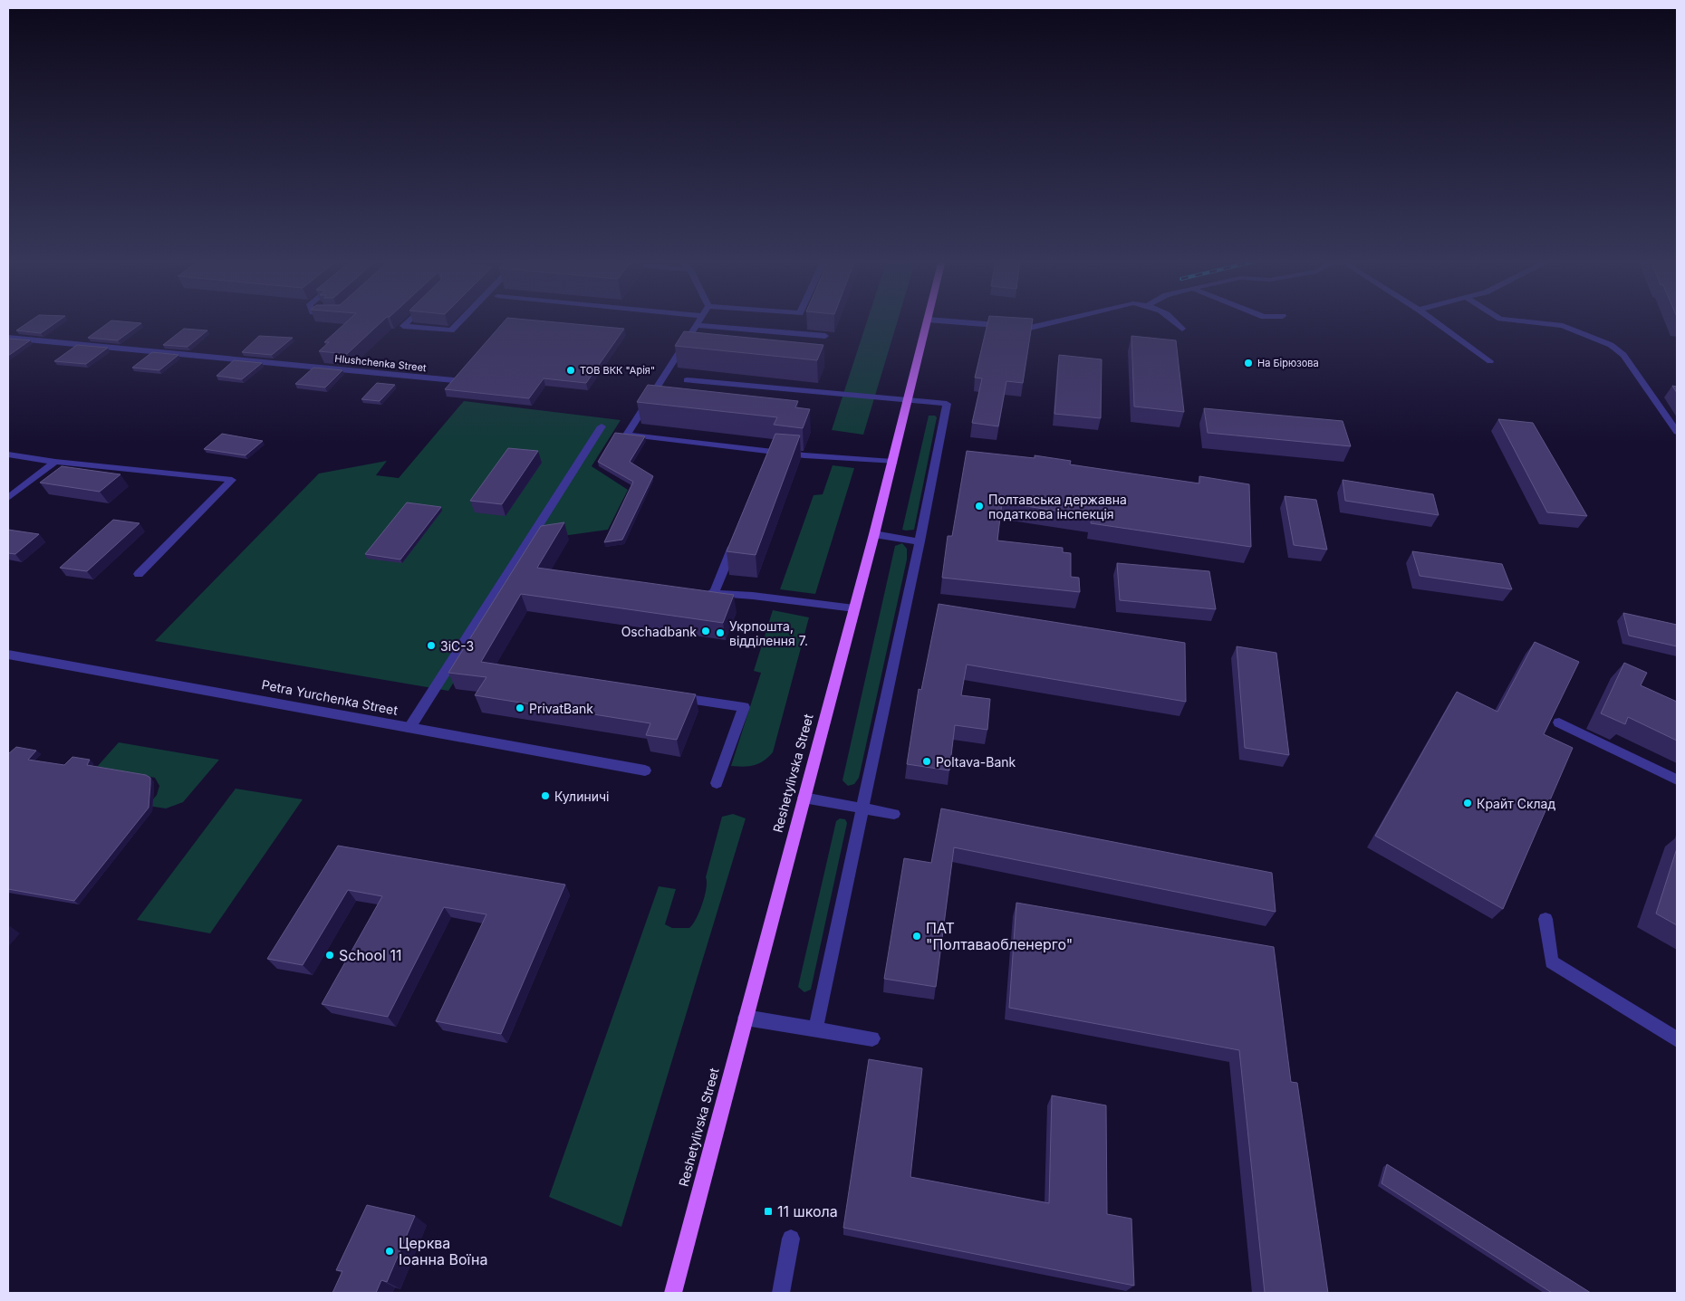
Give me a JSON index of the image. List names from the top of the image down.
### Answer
{
  "streets": {
    "main road": ["Reshetylivska Street"],
    "street": ["Hlushchenka Street", "Petra Yurchenka Street"]
  },
  "places": {
    "other": [
      "На Бірюзова",
      "ТОВ ВКК \"Арія\"",
      "Полтавська державна податкова інспекція",
      "Oschadbank",
      "Укрпошта, відділення 7.",
      "ЗіС-3",
      "PrivatBank",
      "Poltava-Bank",
      "Кулиничі",
      "Крайт Склад",
      "ПАТ \"Полтаваобленерго\"",
      "School 11",
      "Церква Іоанна Воїна"
    ],
    "transit": ["11 школа"]
  }
}
